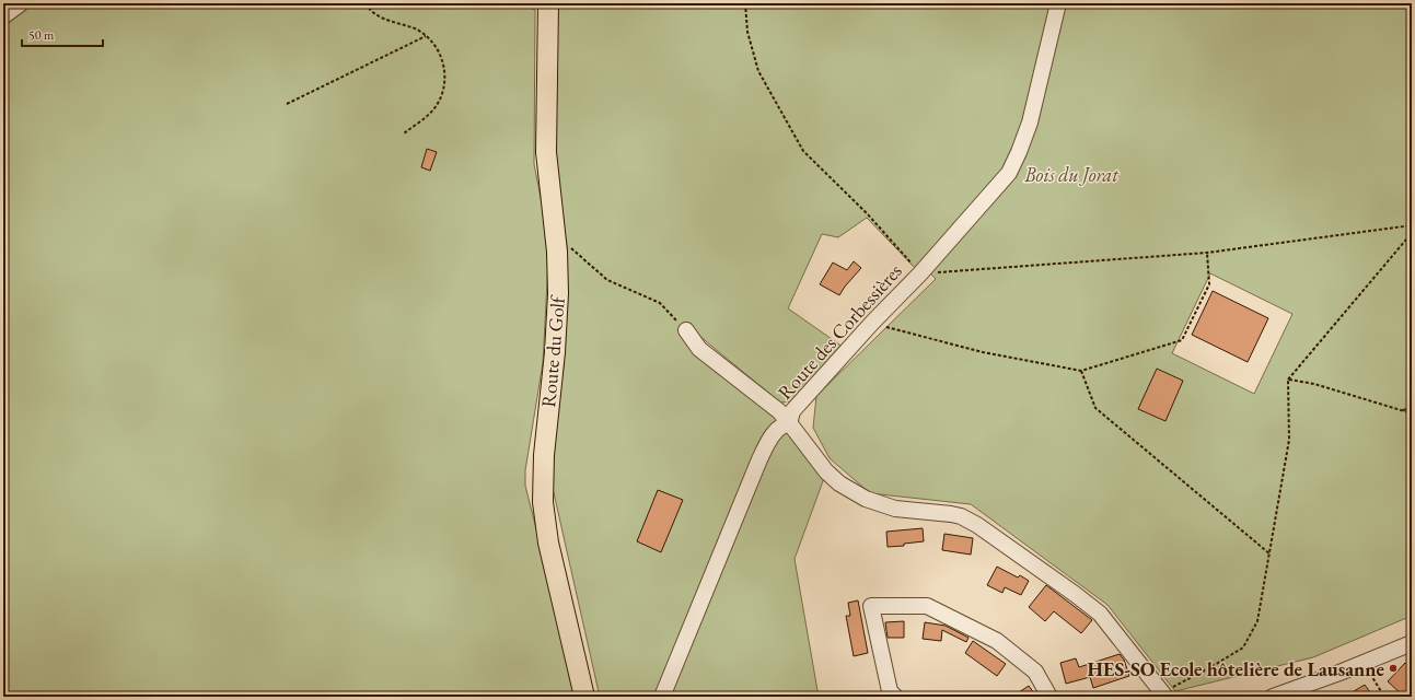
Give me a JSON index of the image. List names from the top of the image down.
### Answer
{
  "streets": {
    "main road": ["Route du Golf"],
    "street": ["Route des Corbessières"]
  },
  "parks": ["Bois du Jorat"],
  "places": ["HES-SO Ecole hôtelière de Lausanne"],
  "scale_bar": "50 m"
}
